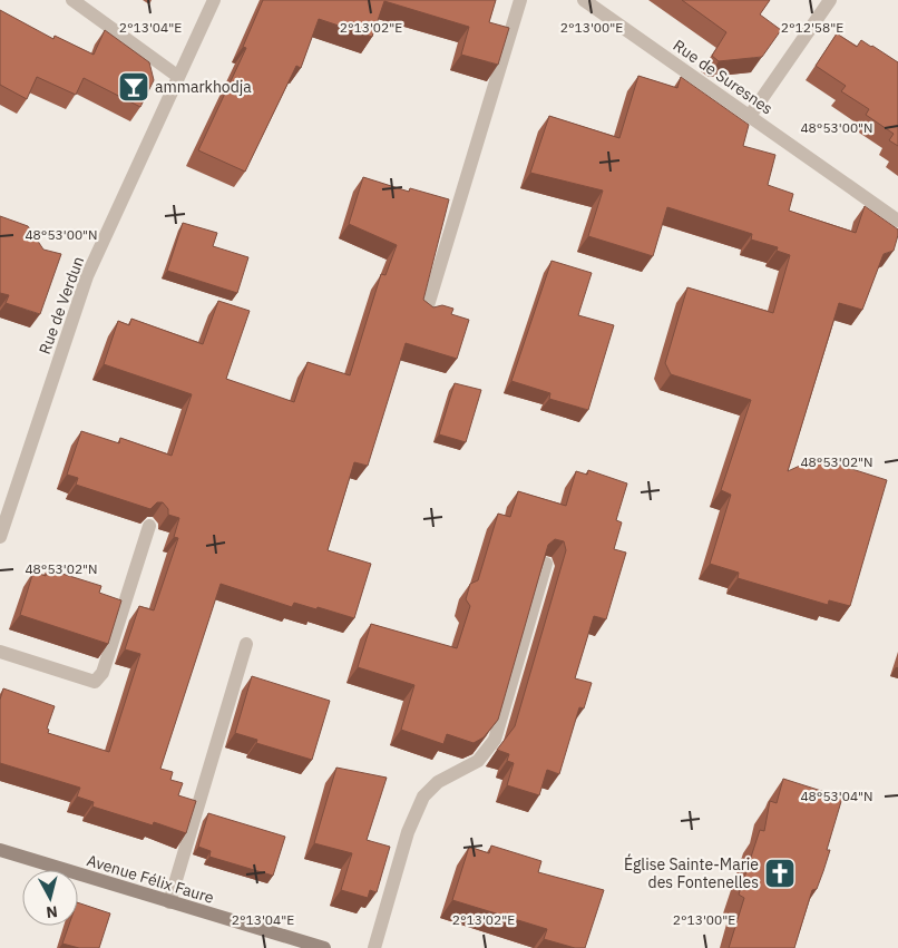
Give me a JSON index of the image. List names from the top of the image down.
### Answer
{
  "streets": {
    "street": ["Rue de Suresnes", "Rue de Verdun", "Avenue Félix Faure"]
  },
  "places": {
    "bar": ["ammarkhodja"],
    "church": ["Église Sainte-Marie des Fontenelles"]
  },
  "north": "bottom",
  "coordinates": [
    "2°13'04\"E",
    "2°13'02\"E",
    "2°13'00\"E",
    "2°12'58\"E",
    "48°53'00\"N",
    "48°53'02\"N",
    "48°53'04\"N"
  ]
}
